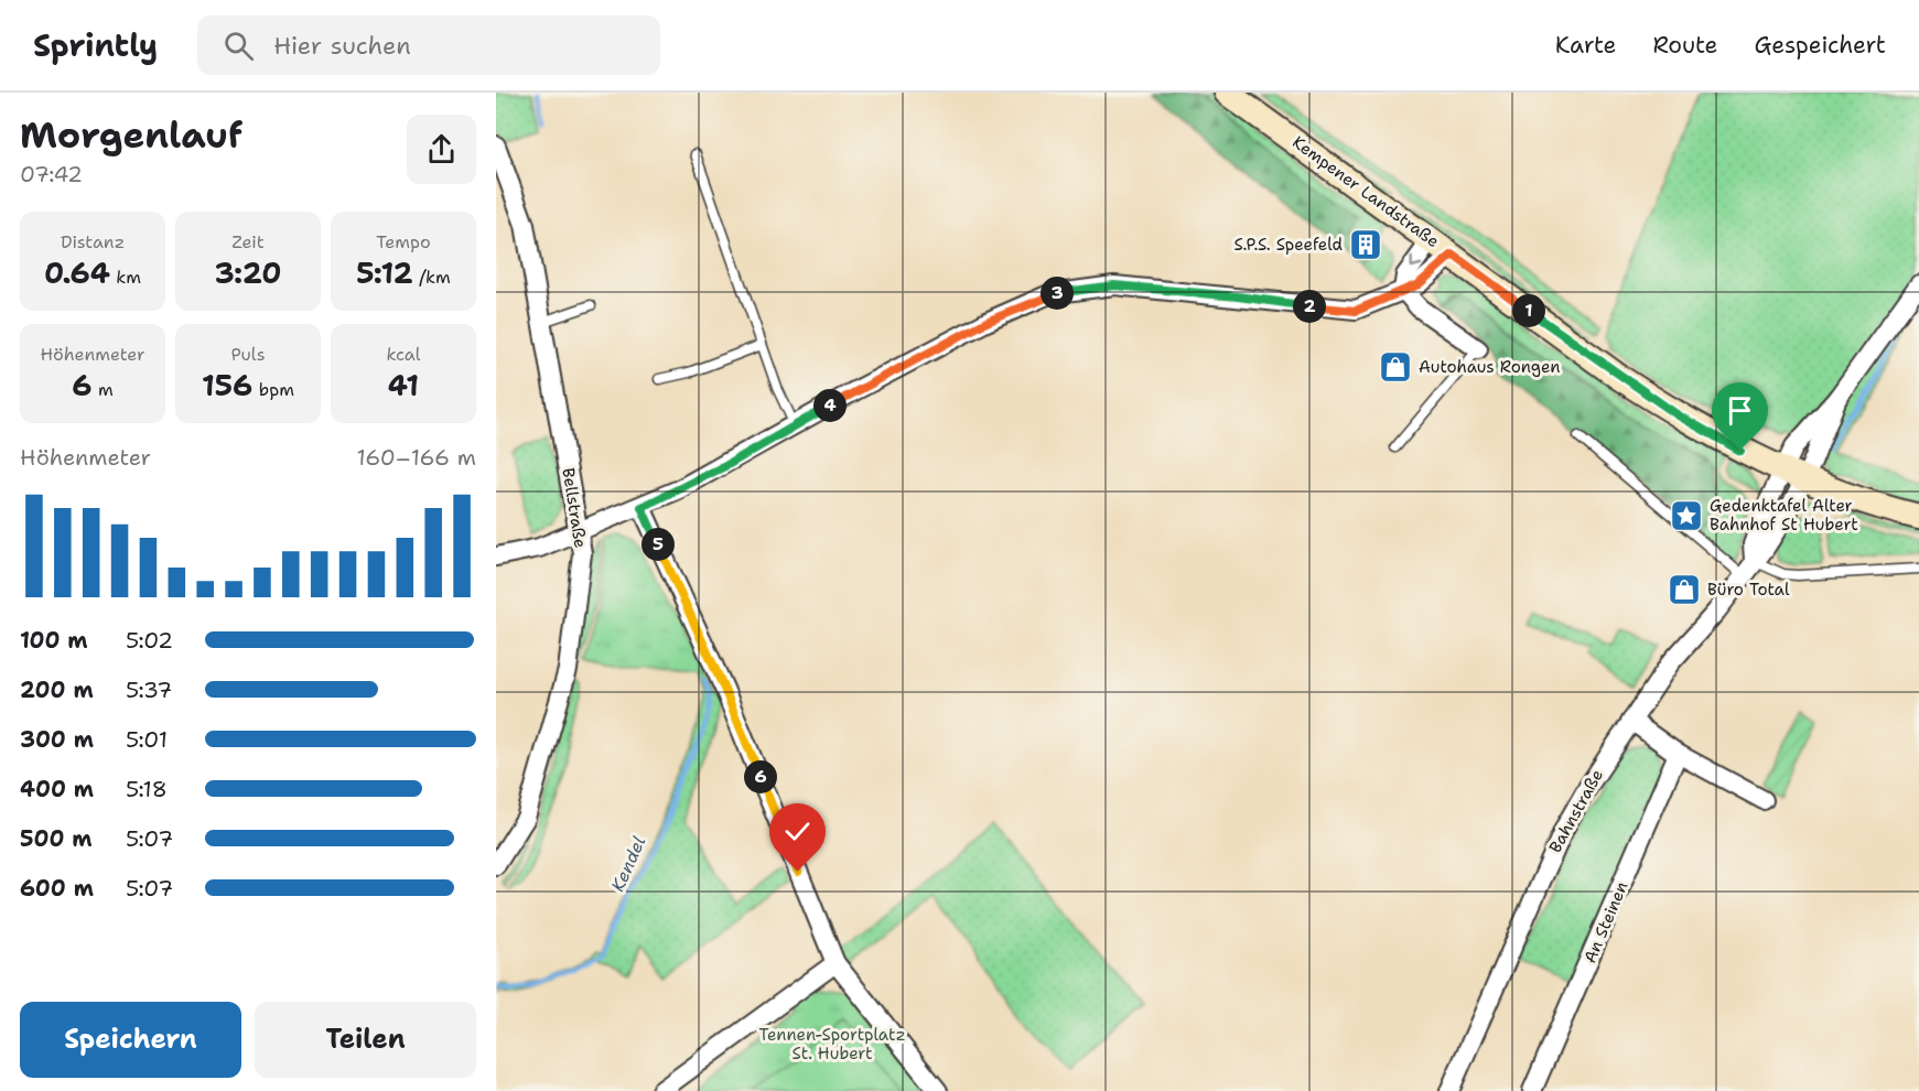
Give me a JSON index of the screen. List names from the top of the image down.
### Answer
{
  "streets": {
    "street": [
      "Kempener Landstraße",
      "Bellstraße",
      "Bahnstraße",
      "An Steinen"
    ]
  },
  "water": ["Kendel"],
  "parks": ["Tennen-Sportplatz St. Hubert"],
  "places": {
    "building": ["S.P.S. Speefeld"],
    "shop": ["Autohaus Rongen", "Büro Total"],
    "place": ["Gedenktafel Alter Bahnhof St Hubert"]
  },
  "page": {
    "header": "Sprintly",
    "search": "Hier suchen",
    "nav": ["Karte", "Route", "Gespeichert"],
    "heading": ["Morgenlauf", "07:42"],
    "stats": [
      ["Distanz", "0.64 km"],
      ["Zeit", "3:20"],
      ["Tempo", "5:12 /km"],
      ["Höhenmeter", "6 m"],
      ["Puls", "156 bpm"],
      ["kcal", "41"]
    ],
    "pins": [
      "3",
      "2",
      "1",
      "4",
      "5",
      "6"
    ],
    "chart": ["Höhenmeter", "160–166 m"],
    "list": [
      {
        "name": "100 m",
        "note": "5:02"
      },
      {
        "name": "200 m",
        "note": "5:37"
      },
      {
        "name": "300 m",
        "note": "5:01"
      },
      {
        "name": "400 m",
        "note": "5:18"
      },
      {
        "name": "500 m",
        "note": "5:07"
      },
      {
        "name": "600 m",
        "note": "5:07"
      }
    ],
    "buttons": ["Speichern", "Teilen"]
  }
}
